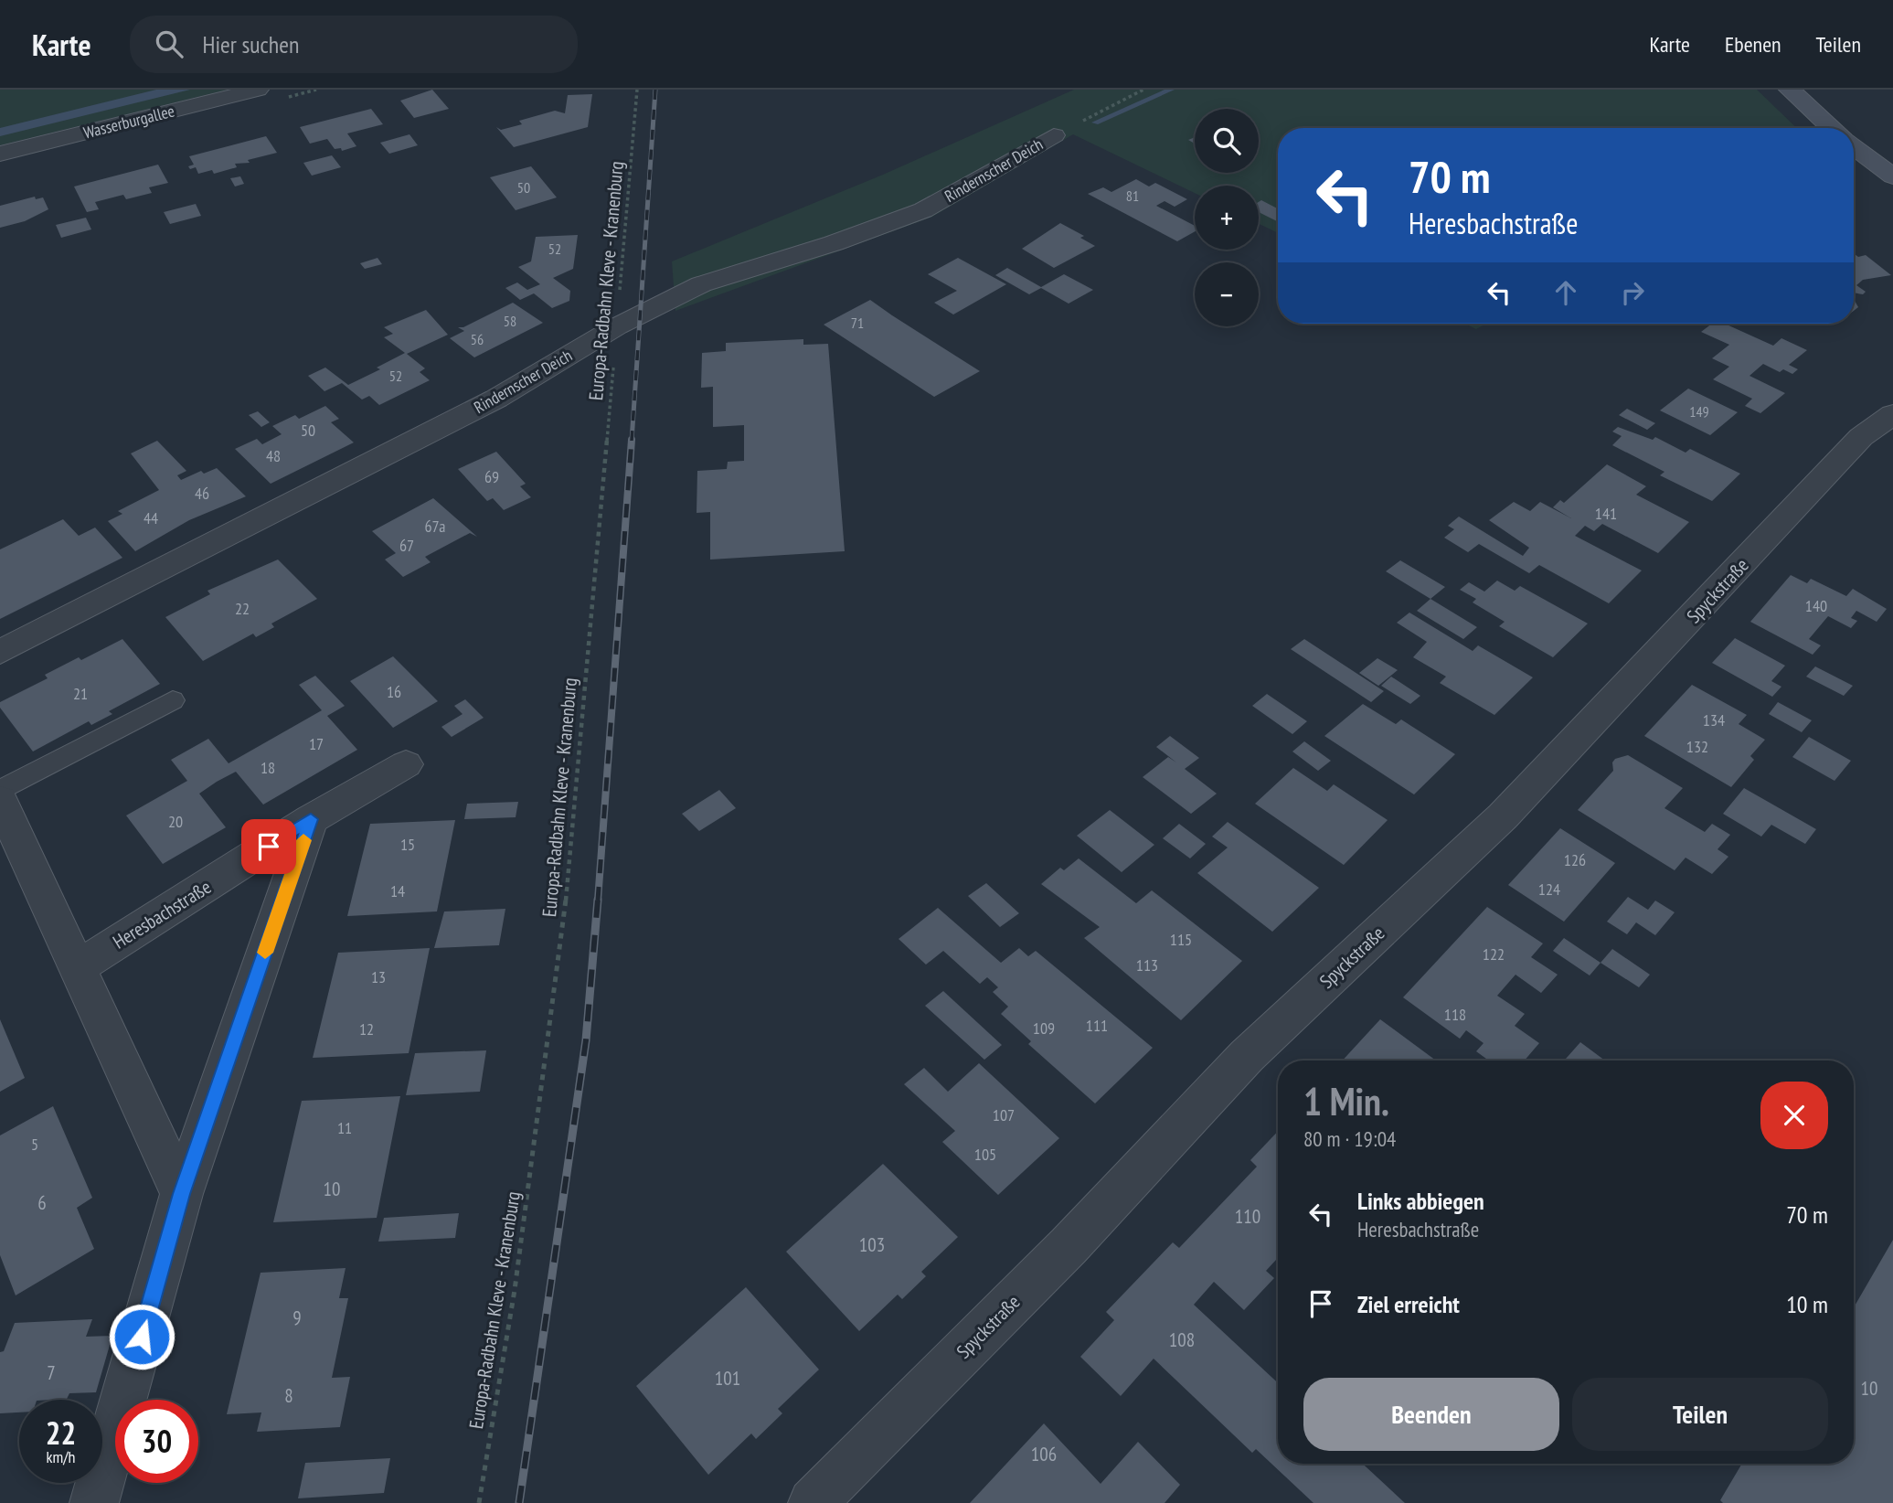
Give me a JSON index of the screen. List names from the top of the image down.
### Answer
{
  "streets": {
    "street": [
      "Wasserburgallee",
      "Rindernscher Deich",
      "Spyckstraße",
      "Heresbachstraße"
    ],
    "path": ["Europa-Radbahn Kleve - Kranenburg"]
  },
  "crossings": [
    ["Rindernscher Deich", "Europa-Radbahn Kleve - Kranenburg"]
  ],
  "house_numbers": [
    "50",
    "81",
    "52",
    "58",
    "71",
    "56",
    "52",
    "149",
    "50",
    "48",
    "69",
    "46",
    "141",
    "44",
    "67a",
    "67",
    "140",
    "22",
    "16",
    "21",
    "134",
    "17",
    "132",
    "18",
    "20",
    "15",
    "126",
    "124",
    "14",
    "115",
    "122",
    "113",
    "13",
    "118",
    "111",
    "109",
    "12",
    "107",
    "11",
    "5",
    "105",
    "10",
    "6",
    "110",
    "103",
    "9",
    "108",
    "7",
    "101",
    "10",
    "8",
    "106"
  ],
  "page": {
    "header": "Karte",
    "search": "Hier suchen",
    "nav": ["Karte", "Ebenen", "Teilen"],
    "map_buttons": ["+", "−"],
    "turn": ["70 m", "Heresbachstraße"],
    "heading": ["1 Min.", "80 m · 19:04"],
    "list": [
      {
        "name": "Links abbiegen",
        "note": "Heresbachstraße",
        "value": "70 m"
      },
      {
        "name": "Ziel erreicht",
        "value": "10 m"
      }
    ],
    "buttons": ["Beenden", "Teilen"],
    "speed": "22 km/h",
    "limit": "30"
  }
}
